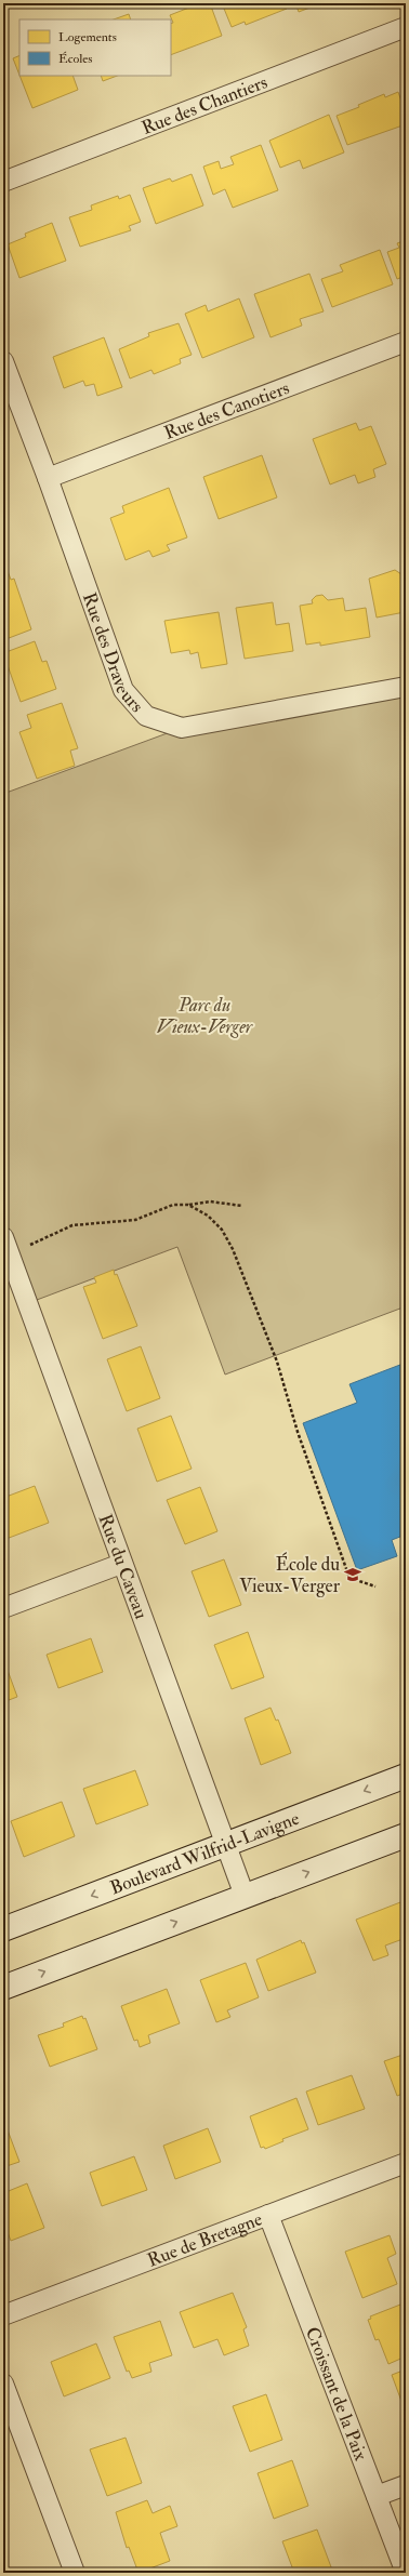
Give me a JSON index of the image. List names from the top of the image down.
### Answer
{
  "streets": {
    "main road": ["Boulevard Wilfrid-Lavigne"],
    "street": [
      "Rue des Chantiers",
      "Rue des Canotiers",
      "Rue des Draveurs",
      "Rue du Caveau",
      "Rue de Bretagne",
      "Croissant de la Paix"
    ]
  },
  "crossings": [
    ["Rue des Canotiers", "Rue des Draveurs"],
    ["Rue du Caveau", "Boulevard Wilfrid-Lavigne"],
    ["Rue de Bretagne", "Croissant de la Paix"]
  ],
  "parks": ["Parc du Vieux-Verger"],
  "places": {
    "school or university": ["École du Vieux-Verger"]
  },
  "legend": ["Logements", "Écoles"]
}
